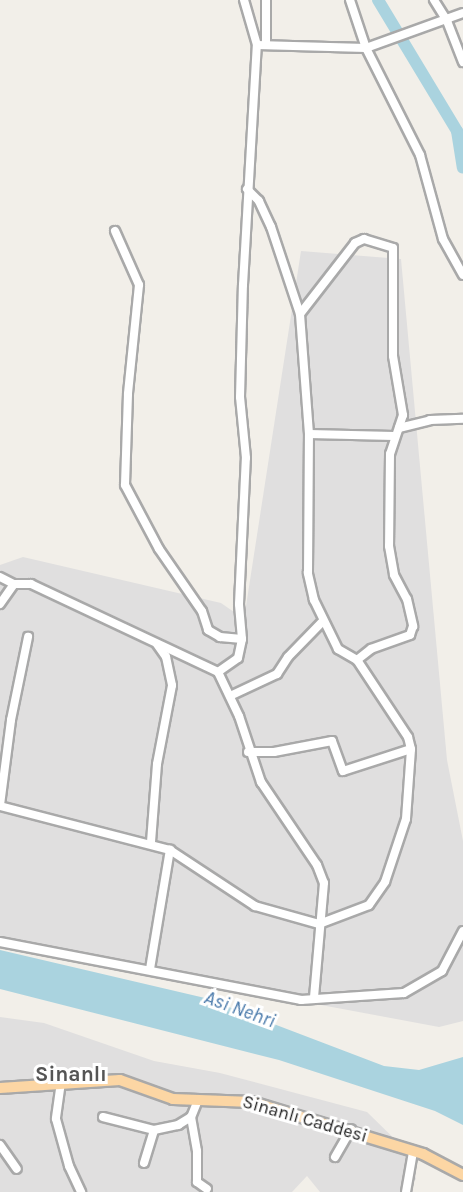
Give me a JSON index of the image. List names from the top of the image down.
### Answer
{
  "streets": {
    "main road": ["Sinanlı Caddesi"]
  },
  "districts": ["Sinanlı"],
  "water": ["Asi Nehri"]
}
